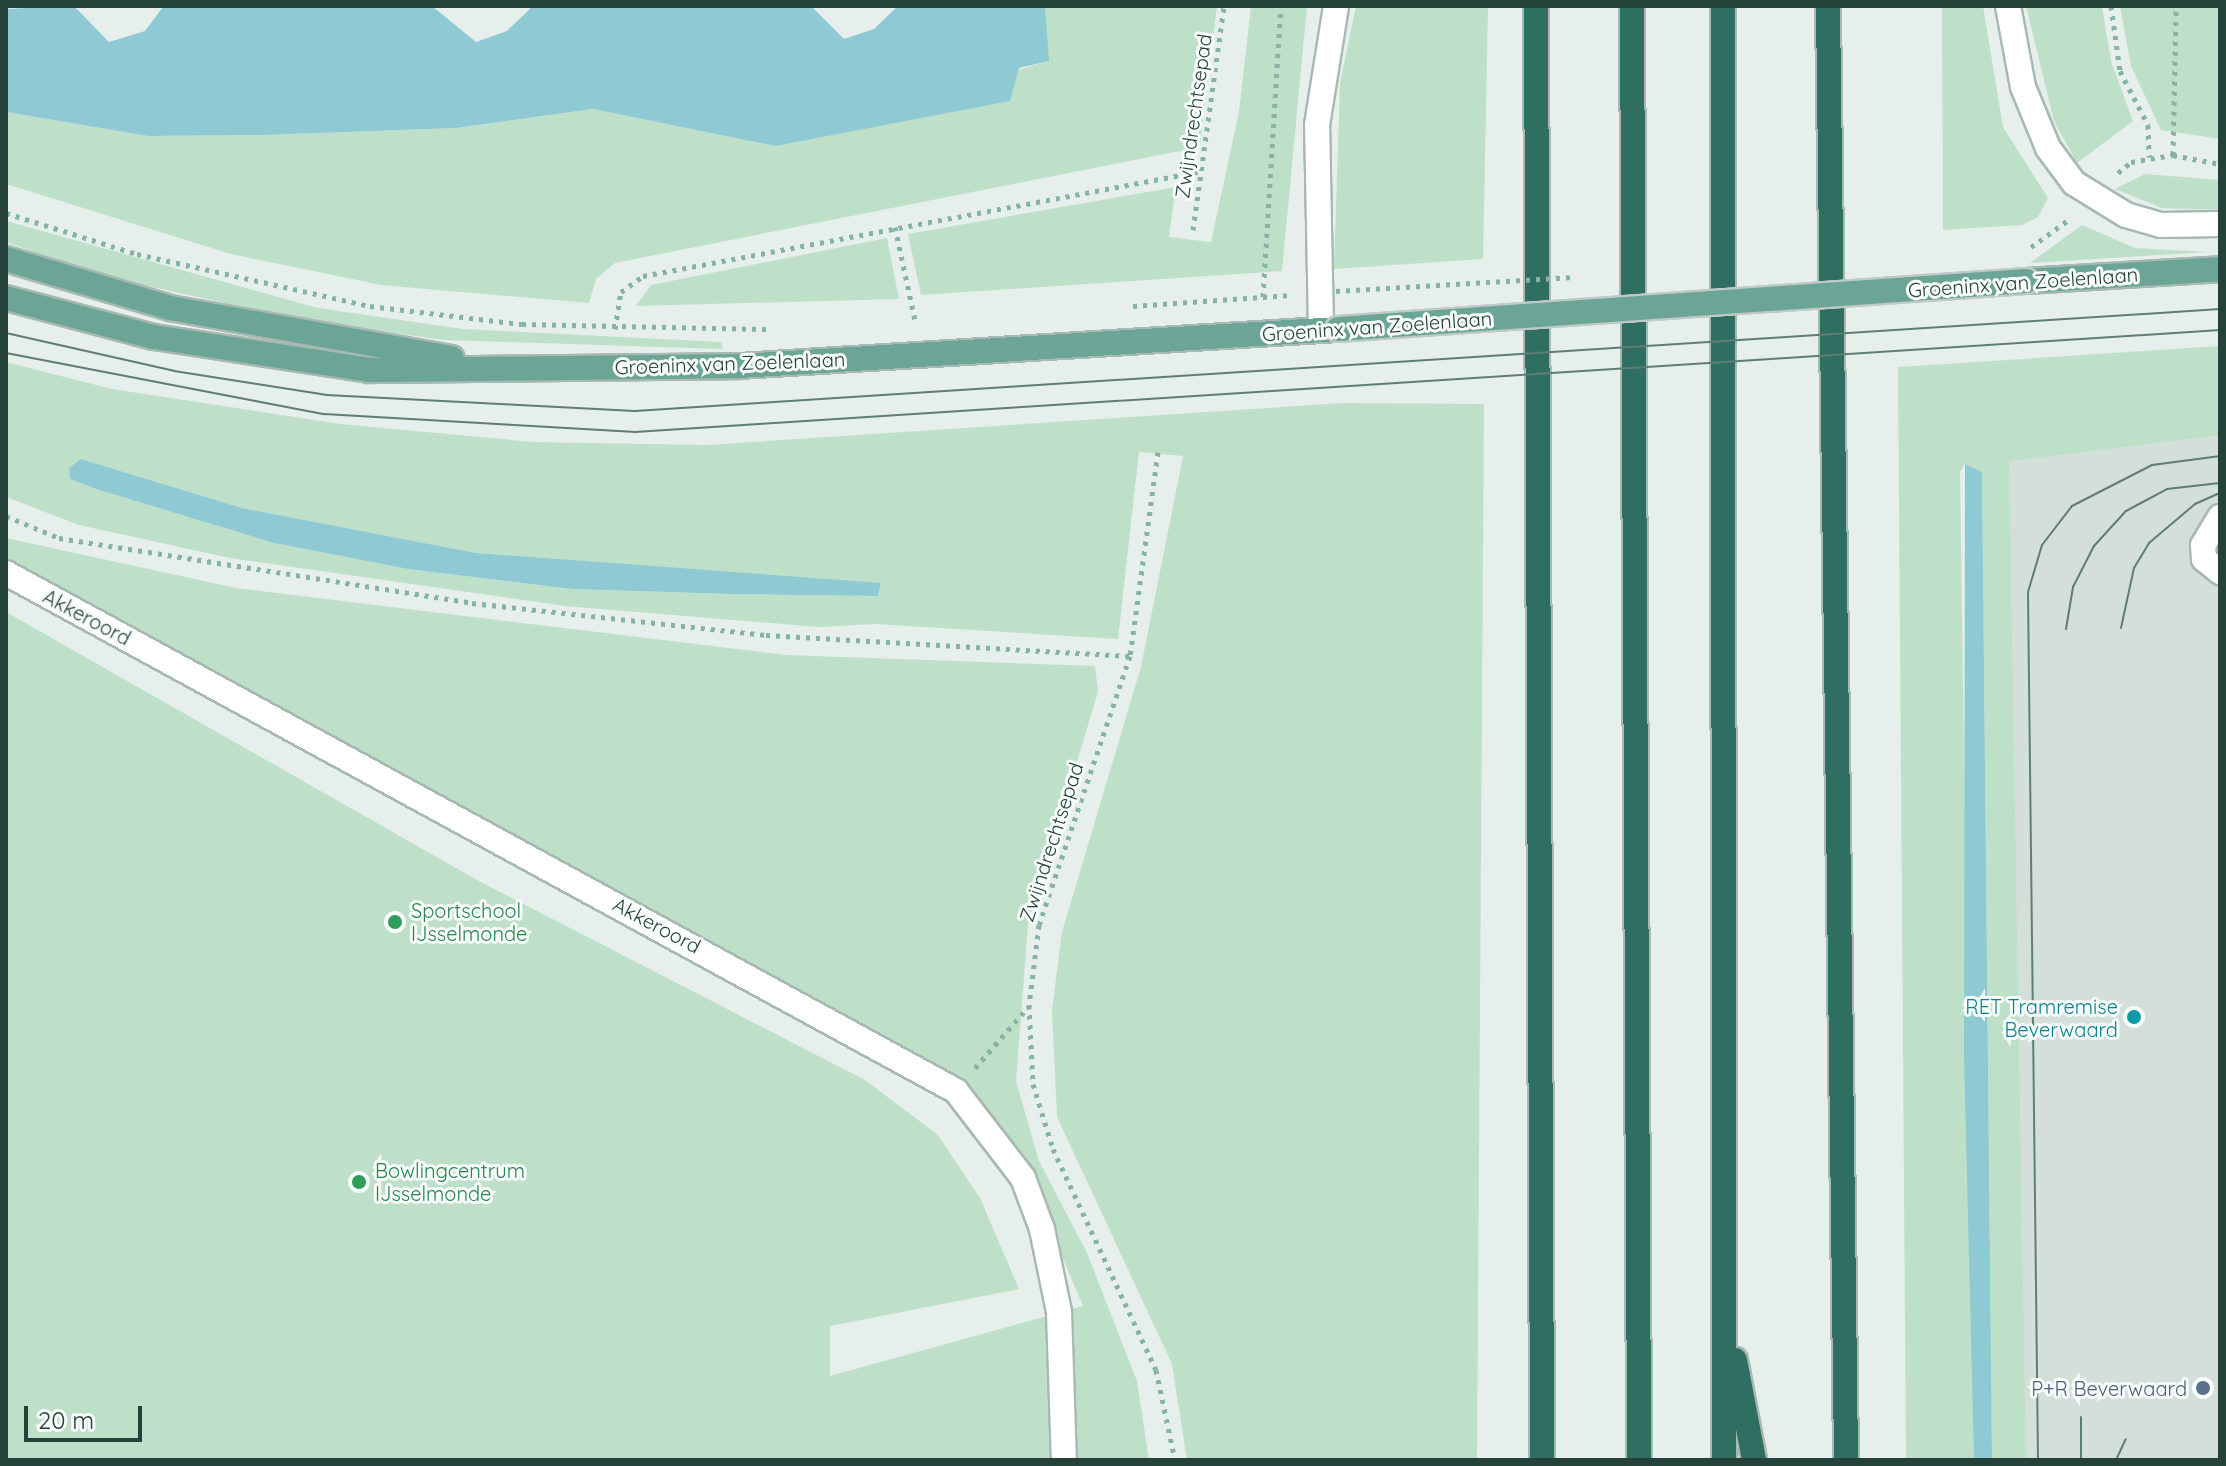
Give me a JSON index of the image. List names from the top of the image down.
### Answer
{
  "streets": {
    "main road": ["Groeninx van Zoelenlaan"],
    "street": ["Akkeroord"],
    "path": ["Zwijndrechtsepad"]
  },
  "crossings": [
    ["Zwijndrechtsepad", "Groeninx van Zoelenlaan"]
  ],
  "places": [
    "Sportschool IJsselmonde",
    "RET Tramremise Beverwaard",
    "Bowlingcentrum IJsselmonde",
    "P+R Beverwaard"
  ],
  "scale_bar": "20 m"
}
